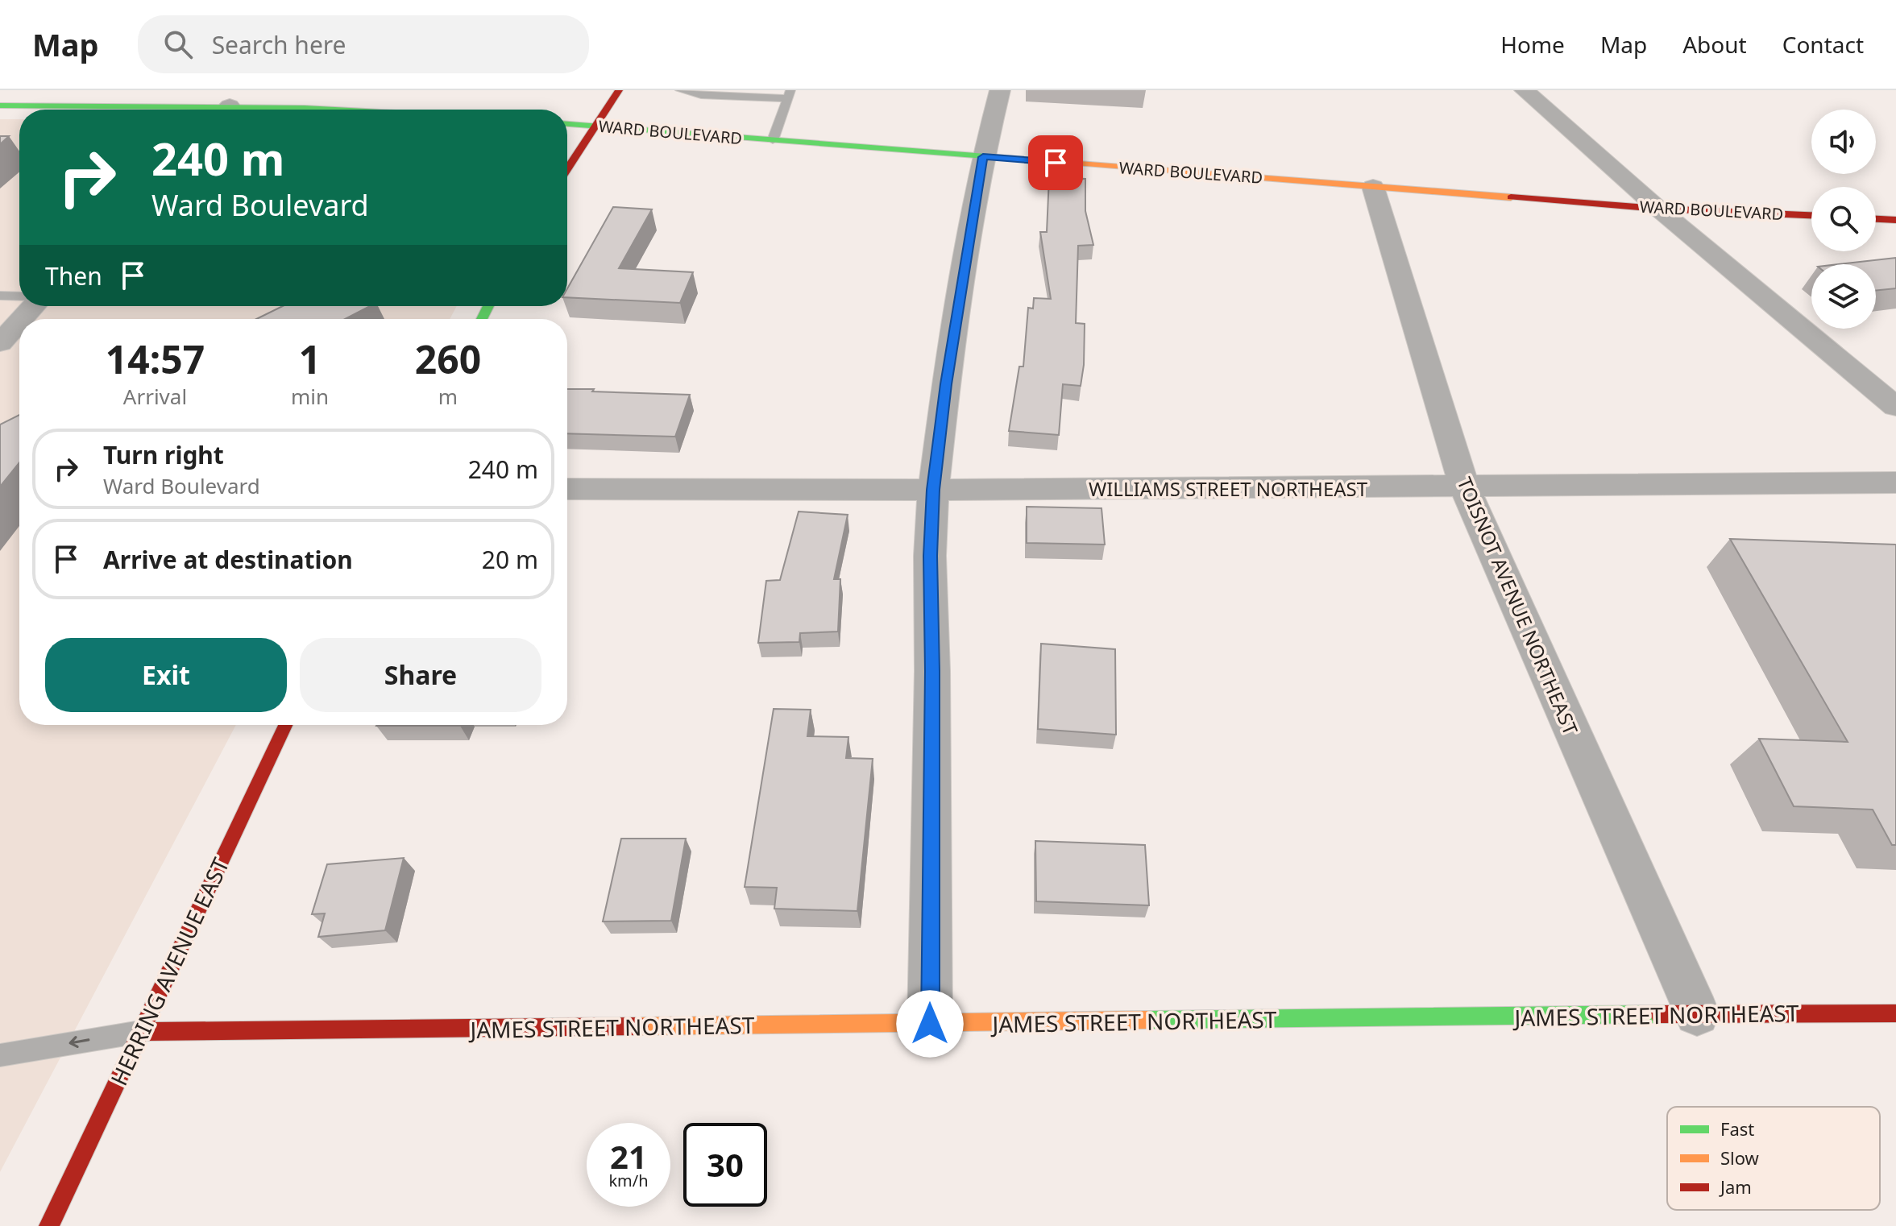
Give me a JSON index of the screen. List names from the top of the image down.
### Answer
{
  "streets": {
    "main road": ["WARD BOULEVARD", "HERRING AVENUE EAST", "JAMES STREET NORTHEAST"],
    "street": ["WILLIAMS STREET NORTHEAST", "TOISNOT AVENUE NORTHEAST"]
  },
  "crossings": [
    ["WARD BOULEVARD", "TOISNOT AVENUE NORTHEAST"],
    ["WILLIAMS STREET NORTHEAST", "TOISNOT AVENUE NORTHEAST"],
    ["TOISNOT AVENUE NORTHEAST", "JAMES STREET NORTHEAST"],
    ["HERRING AVENUE EAST", "JAMES STREET NORTHEAST"]
  ],
  "legend": ["Fast", "Slow", "Jam"],
  "page": {
    "header": "Map",
    "search": "Search here",
    "nav": [
      "Home",
      "Map",
      "About",
      "Contact"
    ],
    "turn": ["240 m", "Ward Boulevard"],
    "then": "Then",
    "eta": [
      "14:57",
      "Arrival",
      "1",
      "min",
      "260",
      "m"
    ],
    "list": [
      {
        "name": "Turn right",
        "note": "Ward Boulevard",
        "value": "240 m"
      },
      {
        "name": "Arrive at destination",
        "value": "20 m"
      }
    ],
    "buttons": ["Exit", "Share"],
    "speed": "21 km/h",
    "limit": "30"
  }
}
